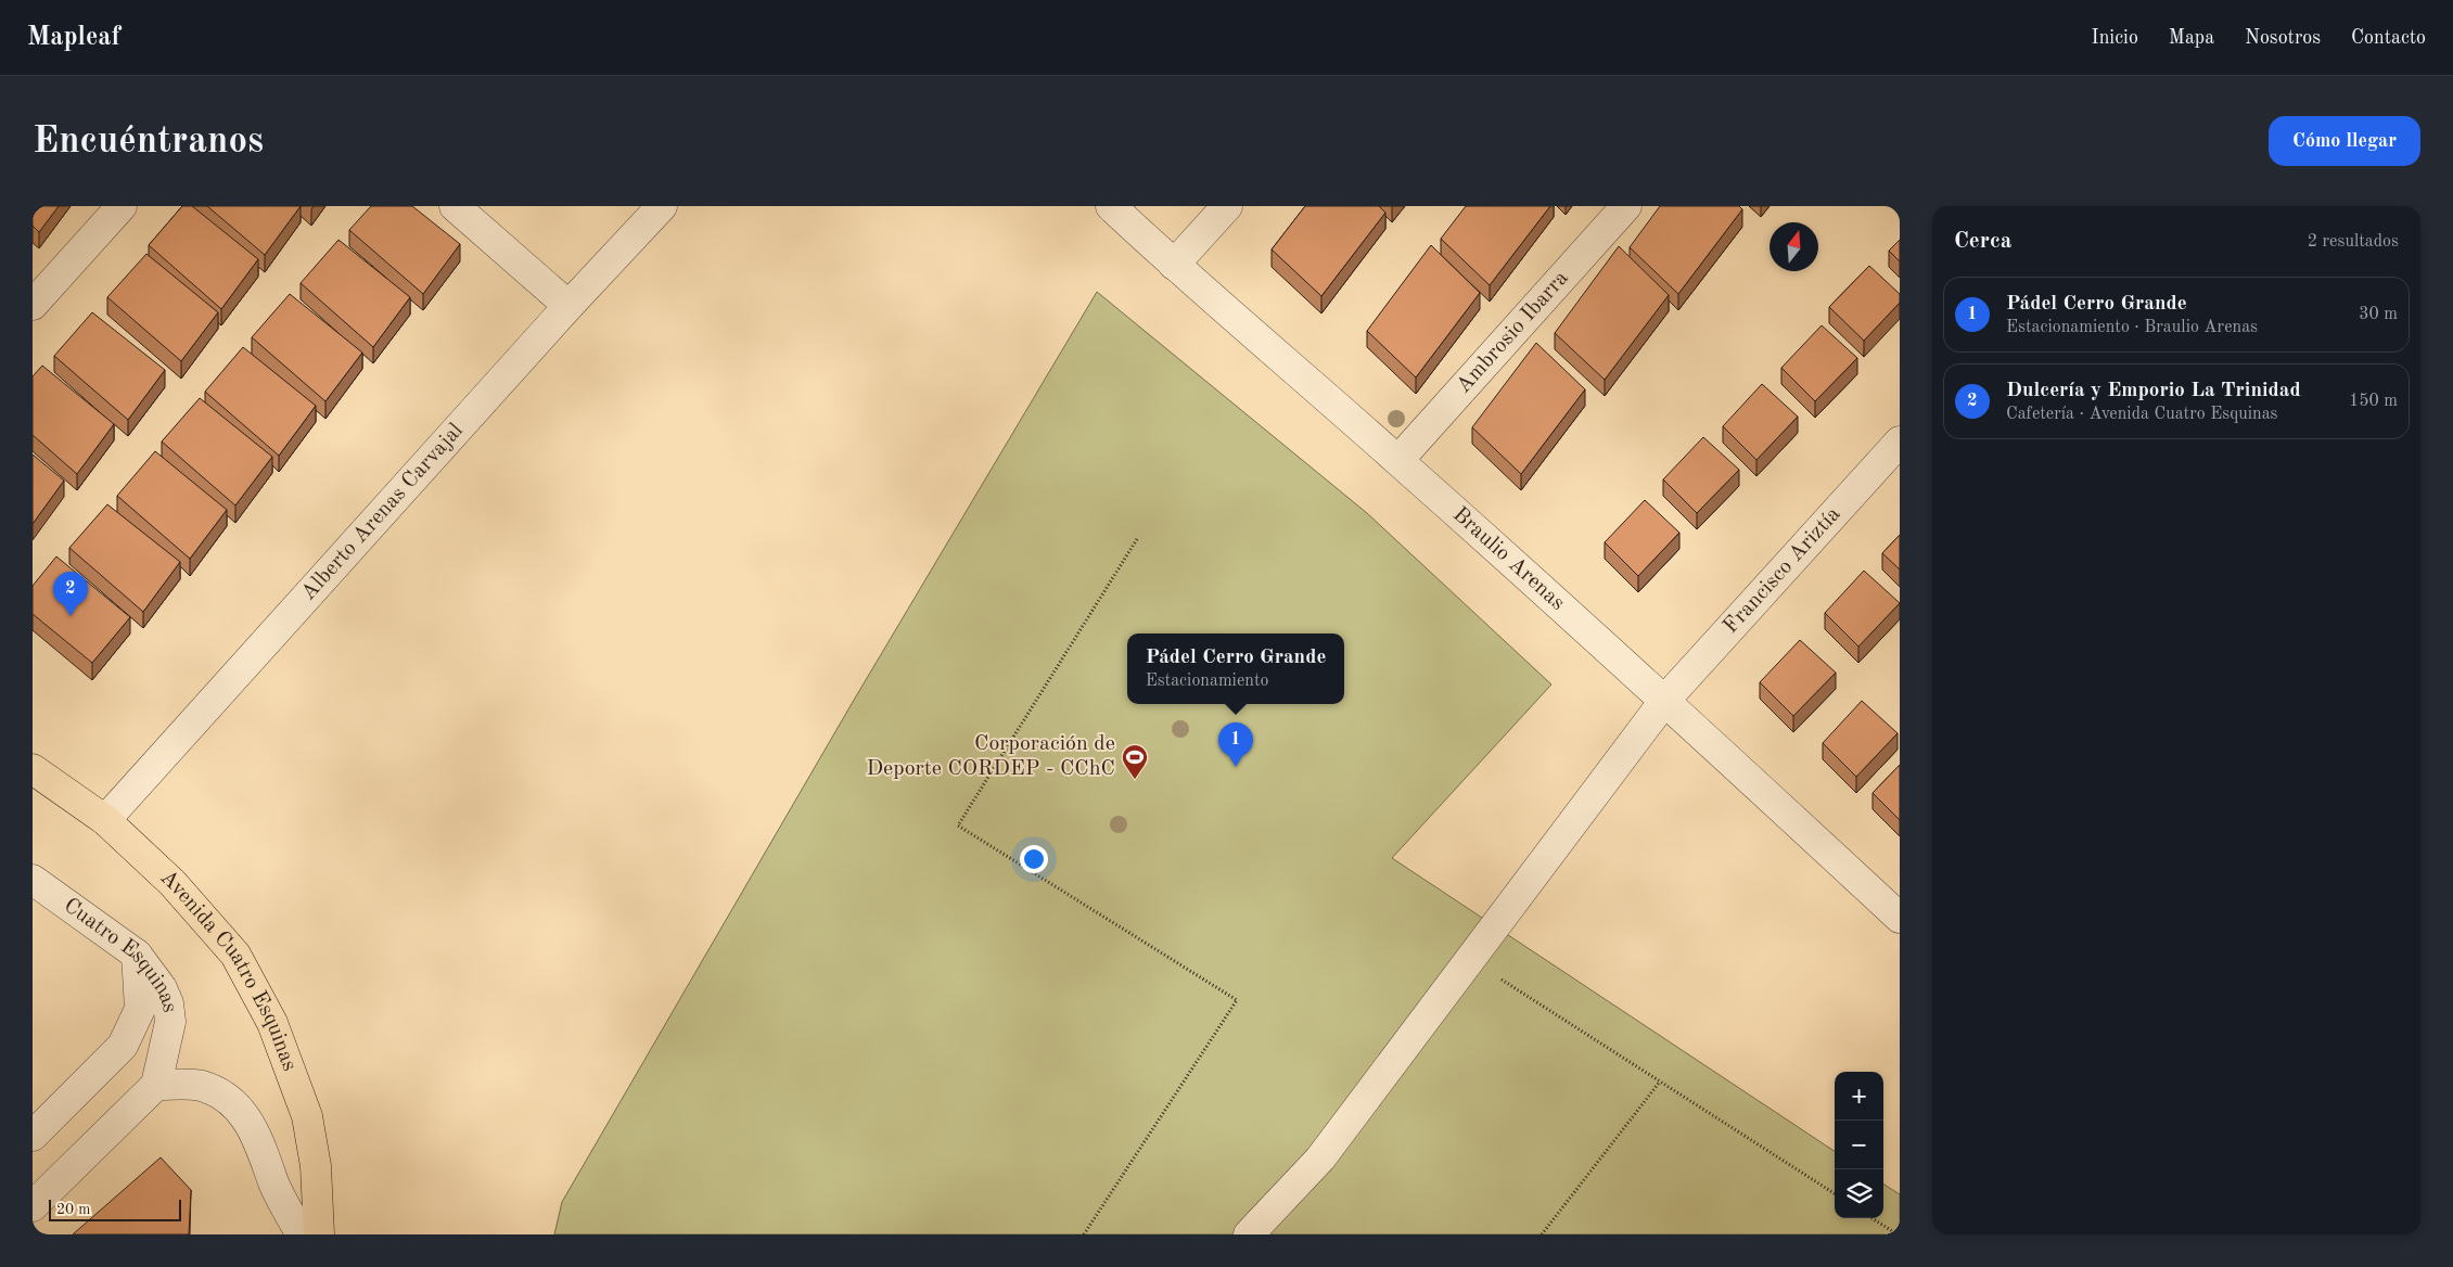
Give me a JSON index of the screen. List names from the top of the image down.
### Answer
{
  "streets": {
    "main road": ["Avenida Cuatro Esquinas"],
    "street": [
      "Ambrosio Ibarra",
      "Alberto Arenas Carvajal",
      "Braulio Arenas",
      "Francisco Ariztía",
      "Cuatro Esquinas"
    ]
  },
  "crossings": [
    ["Ambrosio Ibarra", "Braulio Arenas"],
    ["Alberto Arenas Carvajal", "Avenida Cuatro Esquinas"],
    ["Braulio Arenas", "Francisco Ariztía"]
  ],
  "places": {
    "sports": ["Corporación de Deporte CORDEP - CChC"]
  },
  "scale_bar": "20 m",
  "north": "top",
  "page": {
    "header": "Mapleaf",
    "nav": [
      "Inicio",
      "Mapa",
      "Nosotros",
      "Contacto"
    ],
    "buttons": "Cómo llegar",
    "title": "Encuéntranos",
    "heading": ["Cerca", "2 resultados"],
    "list": [
      {
        "mark": "1",
        "name": "Pádel Cerro Grande",
        "note": "Estacionamiento · Braulio Arenas",
        "value": "30 m"
      },
      {
        "mark": "2",
        "name": "Dulcería y Emporio La Trinidad",
        "note": "Cafetería · Avenida Cuatro Esquinas",
        "value": "150 m"
      }
    ],
    "pins": ["2", "1"],
    "popup": ["Pádel Cerro Grande", "Estacionamiento"],
    "map_buttons": ["+", "−"],
    "scale": "20 m"
  }
}
